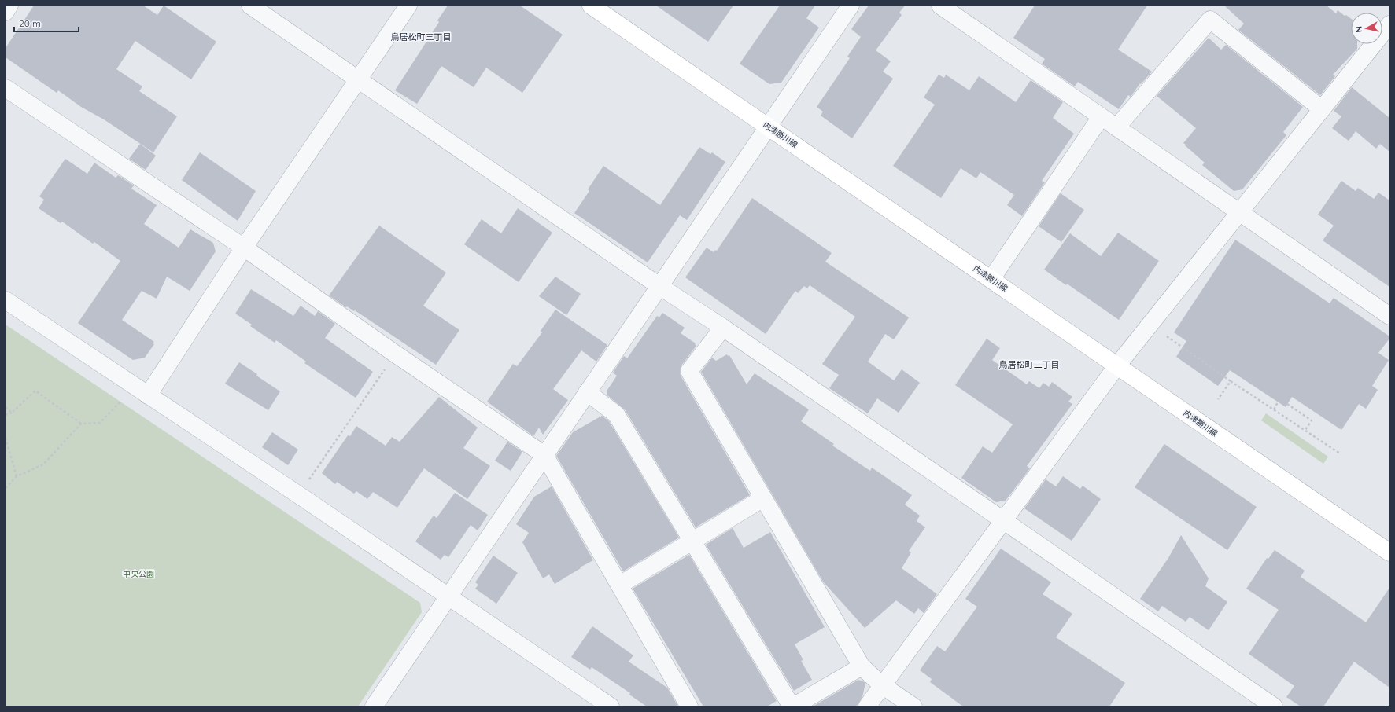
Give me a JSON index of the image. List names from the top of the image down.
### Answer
{
  "streets": {
    "main road": ["内津勝川線"]
  },
  "districts": ["鳥居松町三丁目", "鳥居松町二丁目"],
  "parks": ["中央公園"],
  "scale_bar": "20 m",
  "north": "left"
}
